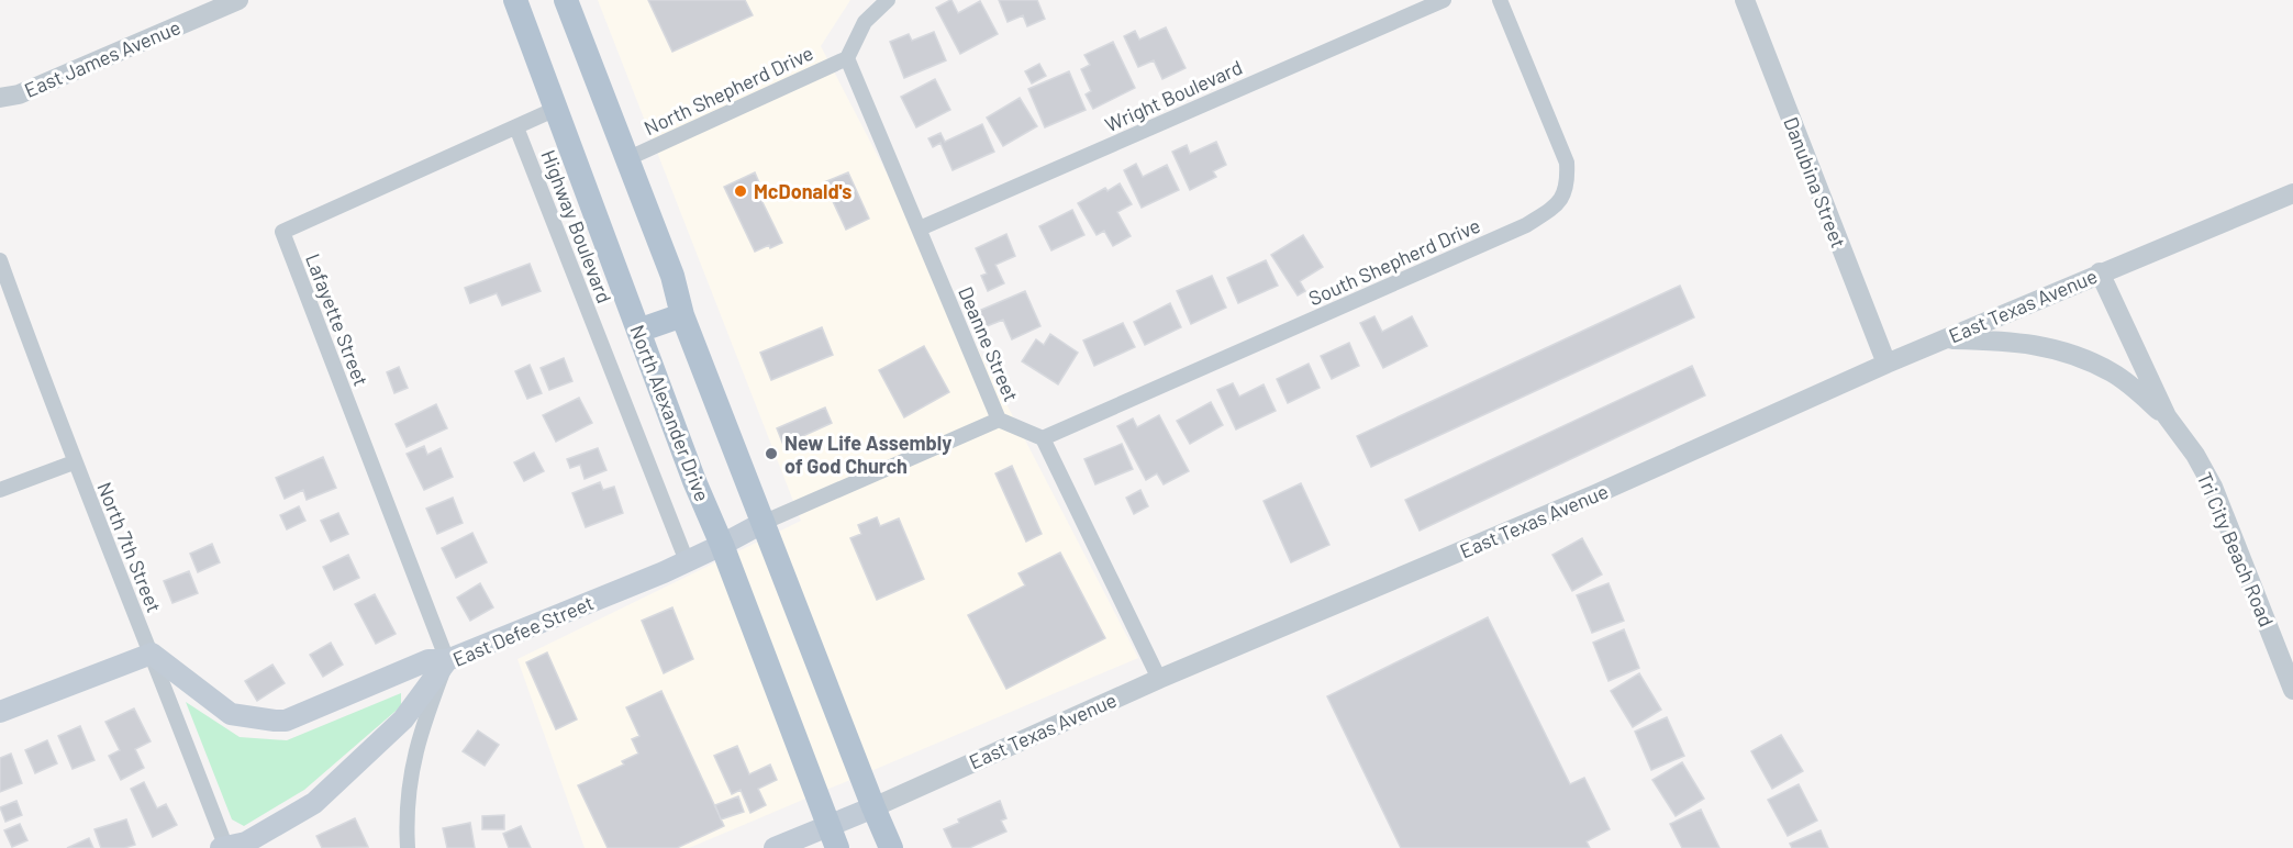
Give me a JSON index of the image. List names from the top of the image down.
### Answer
{
  "streets": {
    "main road": ["East Texas Avenue", "North Alexander Drive", "East Defee Street"],
    "street": [
      "East James Avenue",
      "North Shepherd Drive",
      "Wright Boulevard",
      "Danubina Street",
      "Highway Boulevard",
      "South Shepherd Drive",
      "Lafayette Street",
      "Deanne Street",
      "North 7th Street",
      "Tri City Beach Road"
    ]
  },
  "crossings": [
    ["North Shepherd Drive", "Deanne Street"],
    ["Wright Boulevard", "Deanne Street"],
    ["Danubina Street", "East Texas Avenue"],
    ["Highway Boulevard", "Lafayette Street"],
    ["Highway Boulevard", "East Defee Street"],
    ["South Shepherd Drive", "Deanne Street"],
    ["East Texas Avenue", "North Alexander Drive"],
    ["East Texas Avenue", "Tri City Beach Road"],
    ["Lafayette Street", "East Defee Street"],
    ["North Alexander Drive", "East Defee Street"],
    ["North 7th Street", "East Defee Street"]
  ],
  "places": ["McDonald's", "New Life Assembly of God Church"]
}
